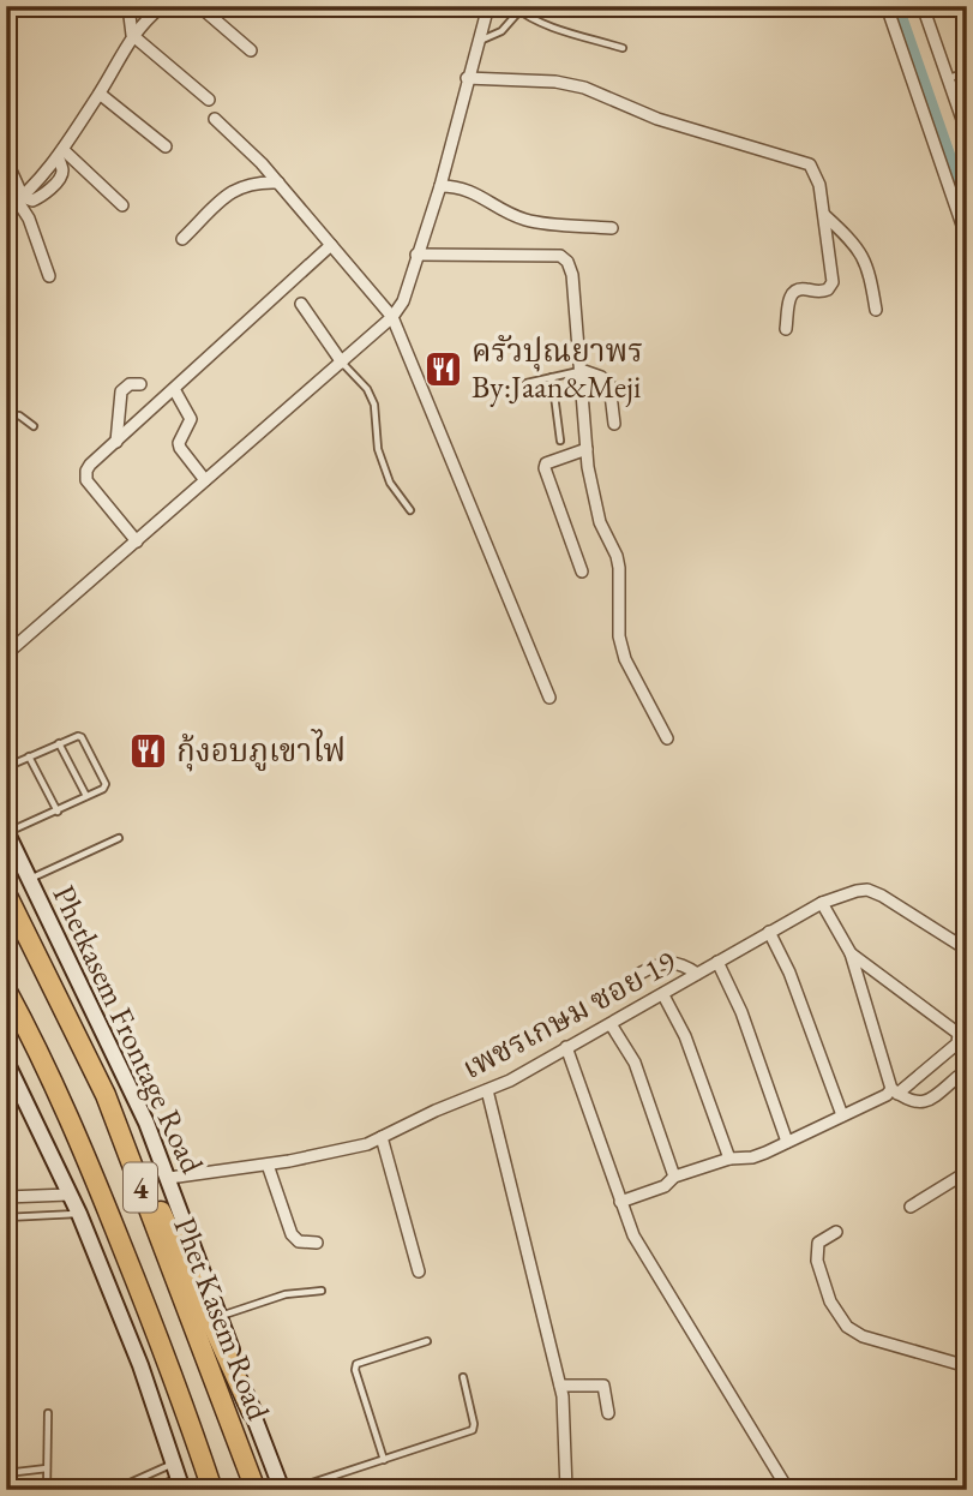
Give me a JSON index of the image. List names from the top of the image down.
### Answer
{
  "streets": {
    "highway": ["4", "Phet Kasem Road"],
    "main road": ["Phetkasem Frontage Road"],
    "street": ["เพชรเกษม ซอย 19"]
  },
  "crossings": [
    ["เพชรเกษม ซอย 19", "Phetkasem Frontage Road"]
  ],
  "places": {
    "restaurant": ["ครัวปุณยาพร By:Jaan&Meji", "กุ้งอบภูเขาไฟ"]
  }
}
